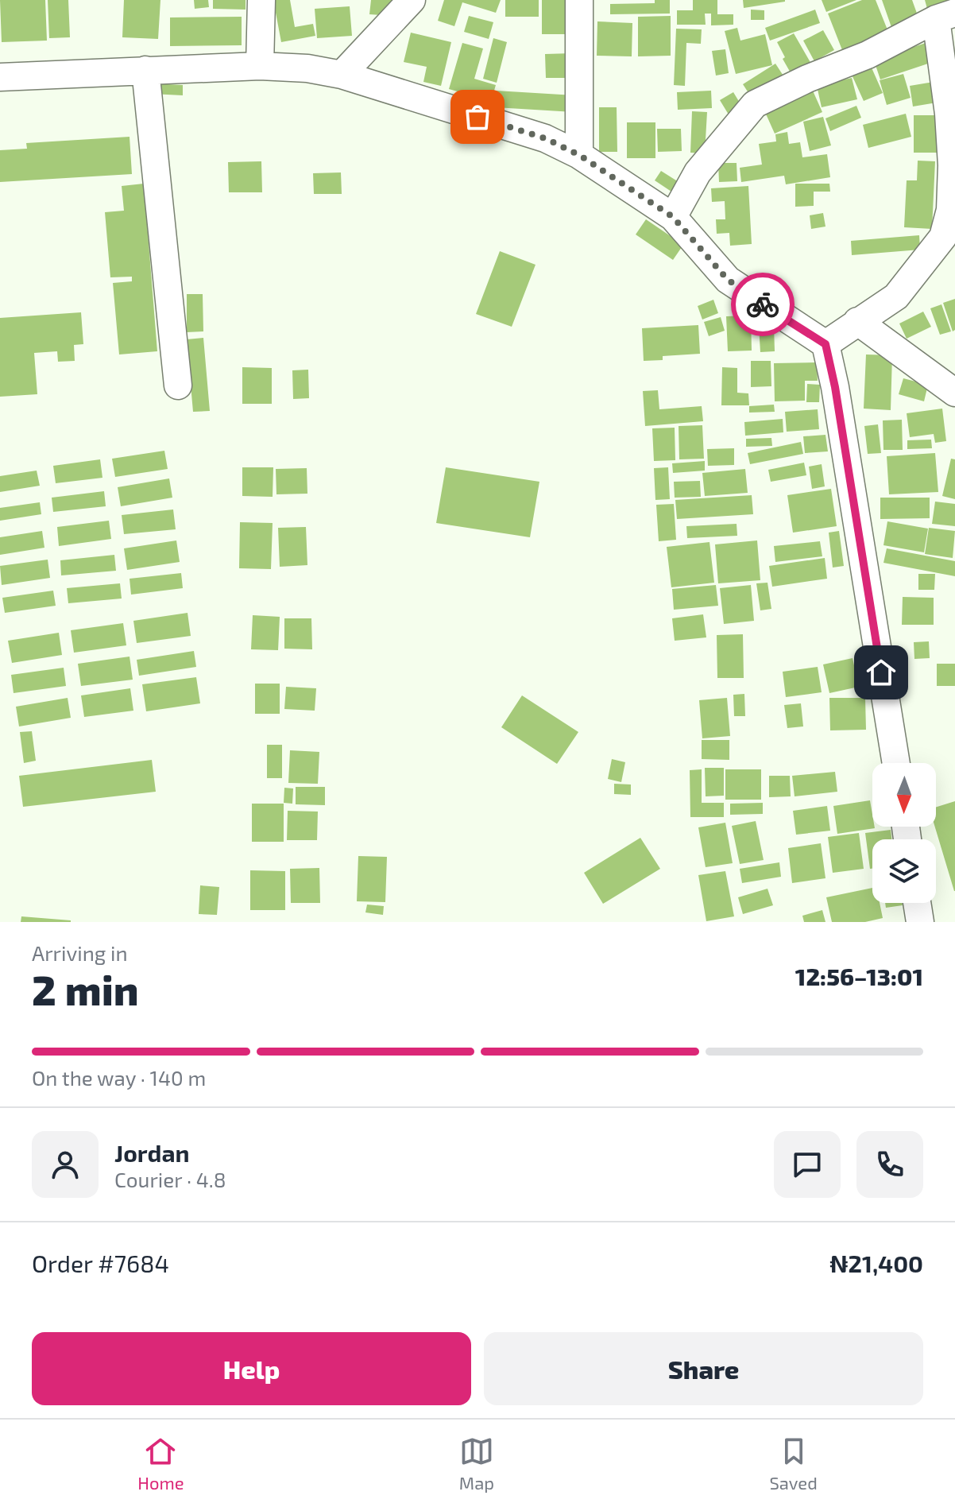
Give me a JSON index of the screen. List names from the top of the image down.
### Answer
{
  "north": "bottom",
  "page": {
    "heading": ["2 min", "Arriving in", "12:56–13:01"],
    "panel": [
      "Jordan",
      "Courier · 4.8",
      "Order #7684",
      "₦21,400"
    ],
    "bar": "On the way · 140 m",
    "buttons": ["Help", "Share"],
    "tabs": ["Home", "Map", "Saved"]
  }
}
